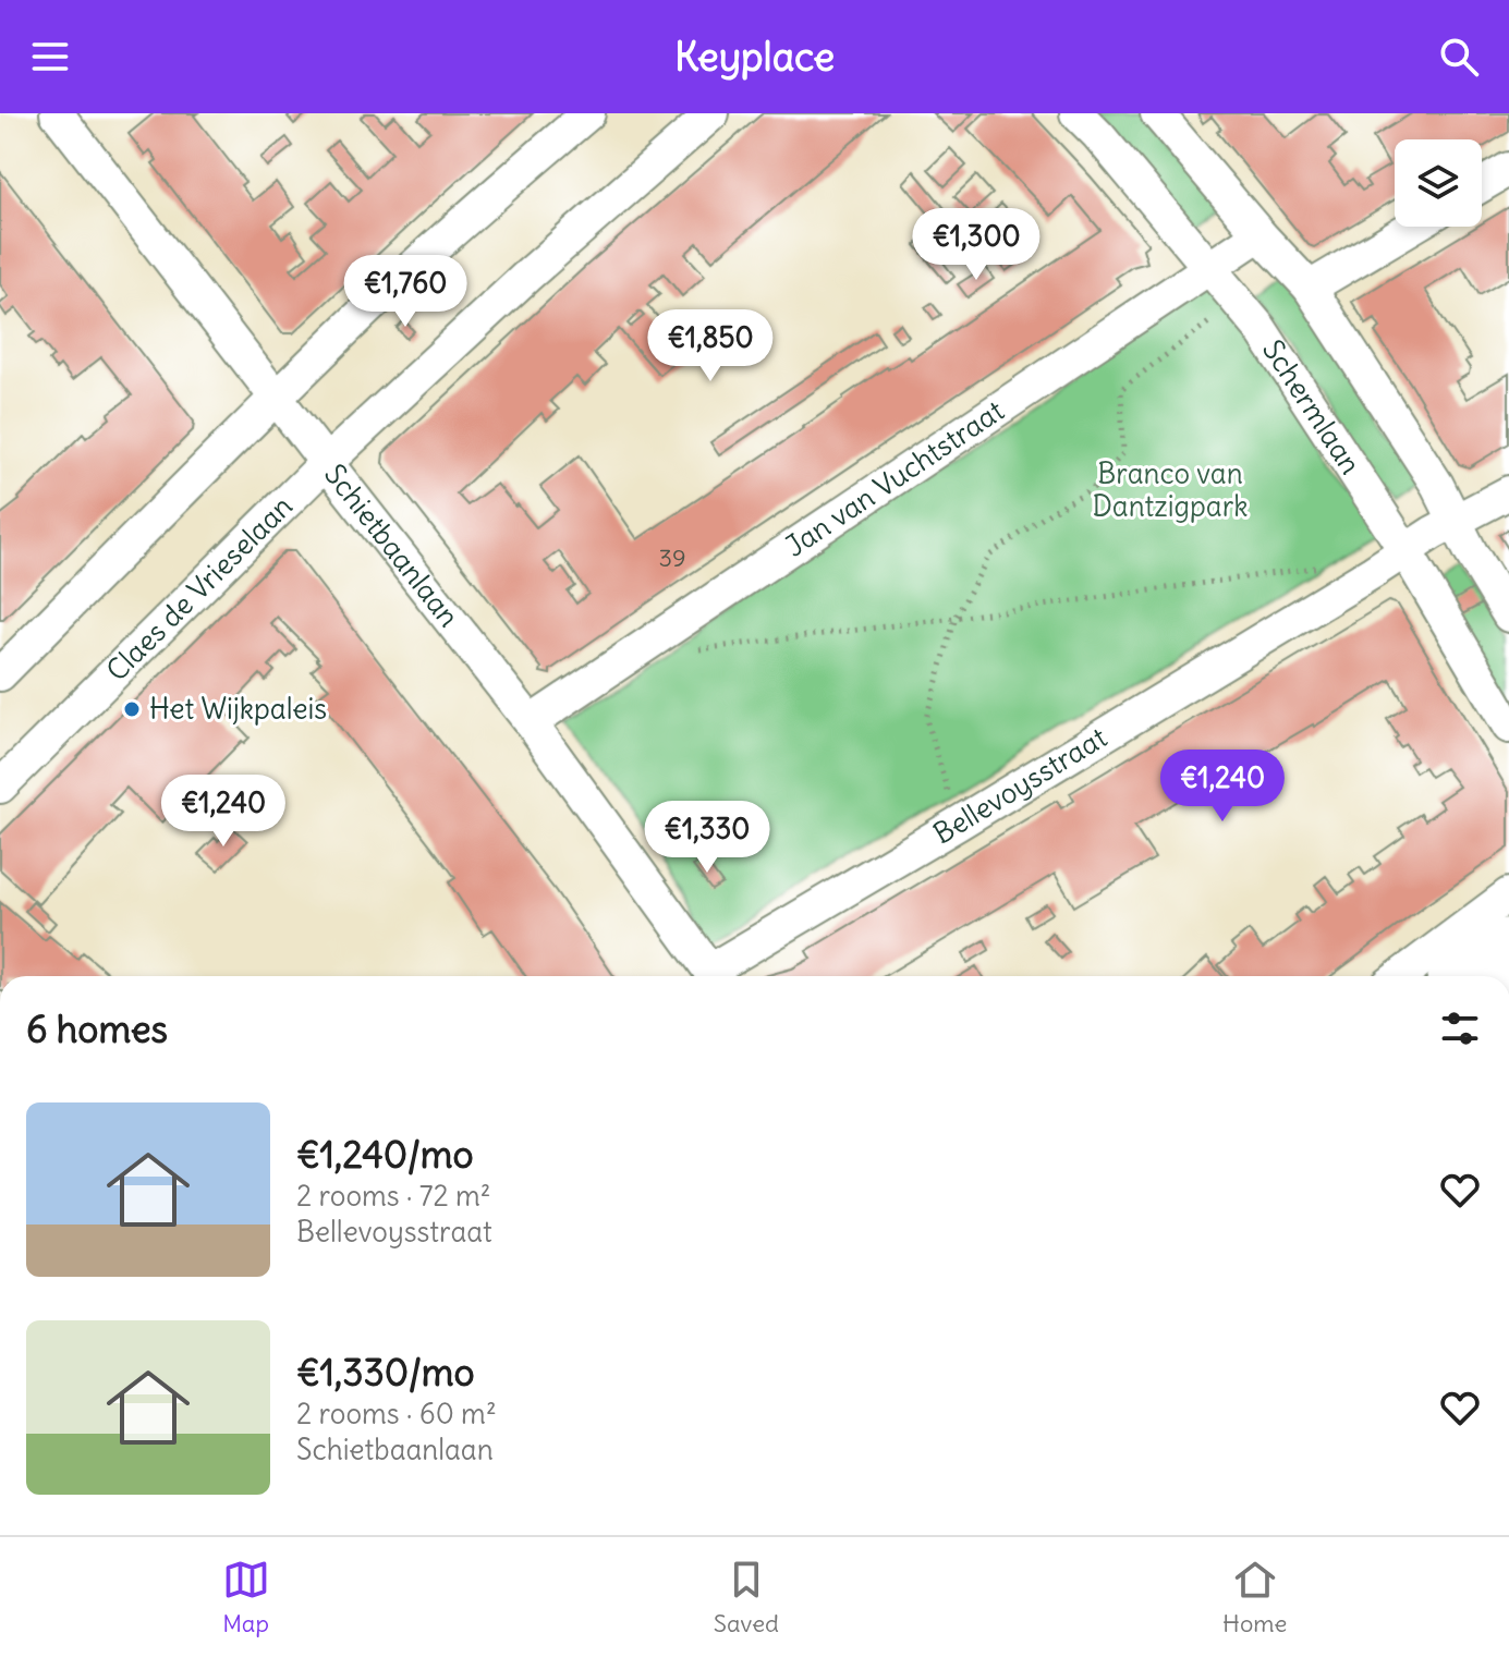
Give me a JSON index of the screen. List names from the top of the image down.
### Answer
{
  "streets": {
    "street": [
      "Schermlaan",
      "Jan van Vuchtstraat",
      "Schietbaanlaan",
      "Claes de Vrieselaan",
      "Bellevoysstraat"
    ]
  },
  "crossings": [
    ["Schermlaan", "Jan van Vuchtstraat"],
    ["Schermlaan", "Bellevoysstraat"],
    ["Jan van Vuchtstraat", "Schietbaanlaan"],
    ["Schietbaanlaan", "Claes de Vrieselaan"]
  ],
  "parks": ["Branco van Dantzigpark"],
  "places": ["Het Wijkpaleis"],
  "house_numbers": ["39"],
  "page": {
    "header": "Keyplace",
    "price": [
      "€1,300",
      "€1,760",
      "€1,850",
      "€1,240",
      "€1,240",
      "€1,330"
    ],
    "heading": "6 homes",
    "list": [
      {
        "name": "€1,240/mo",
        "note": "2 rooms · 72 m² · Bellevoysstraat"
      },
      {
        "name": "€1,330/mo",
        "note": "2 rooms · 60 m² · Schietbaanlaan"
      }
    ],
    "tabs": ["Map", "Saved", "Home"]
  }
}
